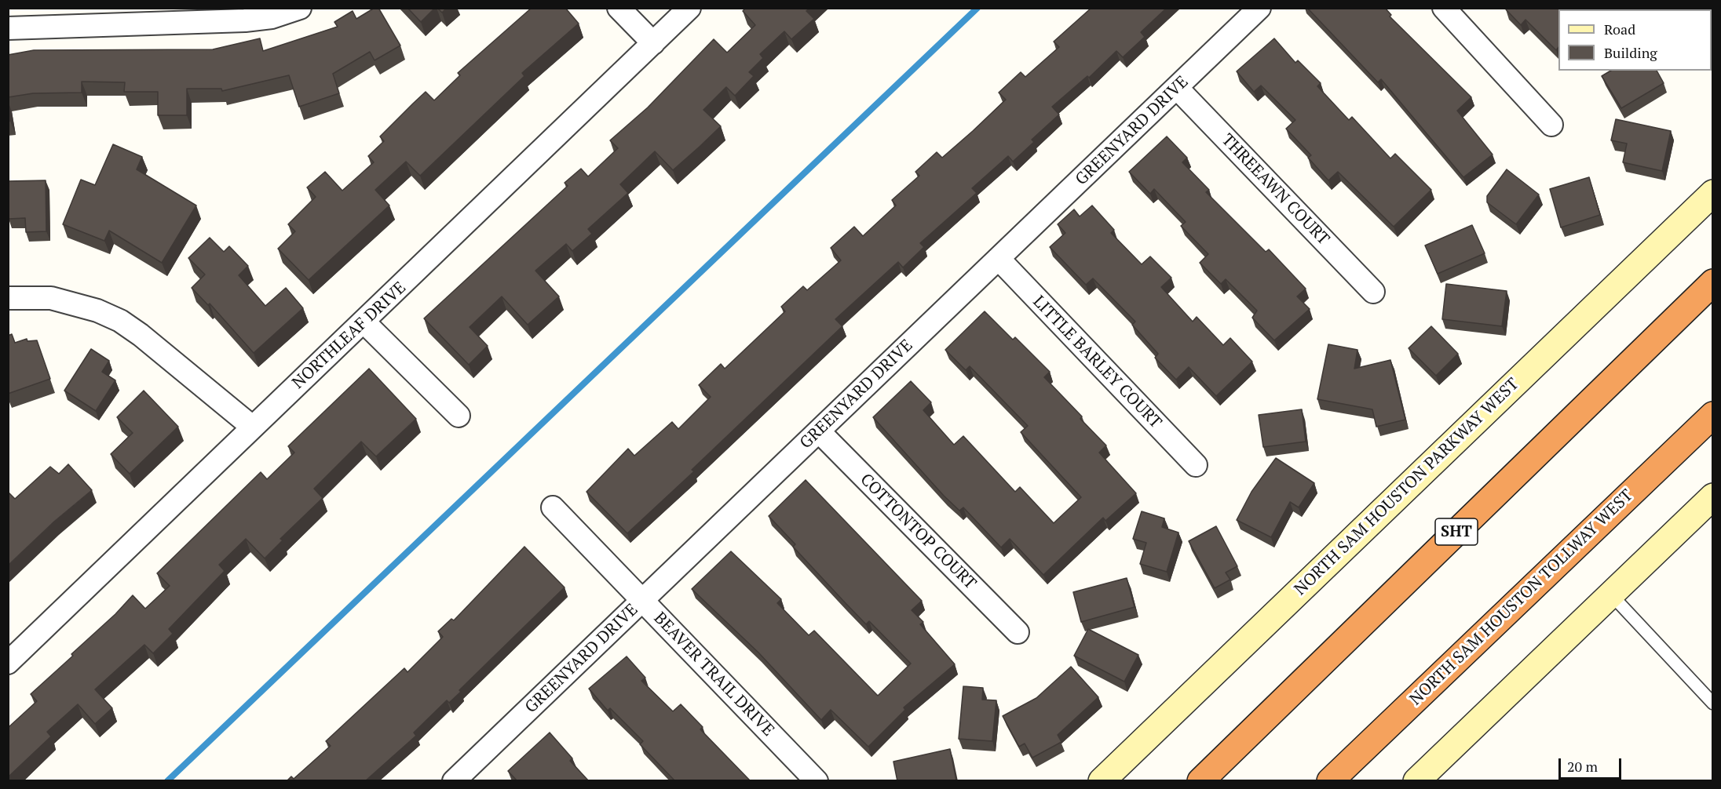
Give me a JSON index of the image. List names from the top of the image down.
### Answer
{
  "streets": {
    "highway": ["SHT", "NORTH SAM HOUSTON TOLLWAY WEST"],
    "main road": ["NORTH SAM HOUSTON PARKWAY WEST"],
    "street": [
      "GREENYARD DRIVE",
      "THREEAWN COURT",
      "NORTHLEAF DRIVE",
      "LITTLE BARLEY COURT",
      "COTTONTOP COURT",
      "BEAVER TRAIL DRIVE"
    ]
  },
  "crossings": [
    ["GREENYARD DRIVE", "THREEAWN COURT"],
    ["GREENYARD DRIVE", "LITTLE BARLEY COURT"],
    ["GREENYARD DRIVE", "COTTONTOP COURT"],
    ["GREENYARD DRIVE", "BEAVER TRAIL DRIVE"]
  ],
  "legend": ["Road", "Building"],
  "scale_bar": "20 m"
}
